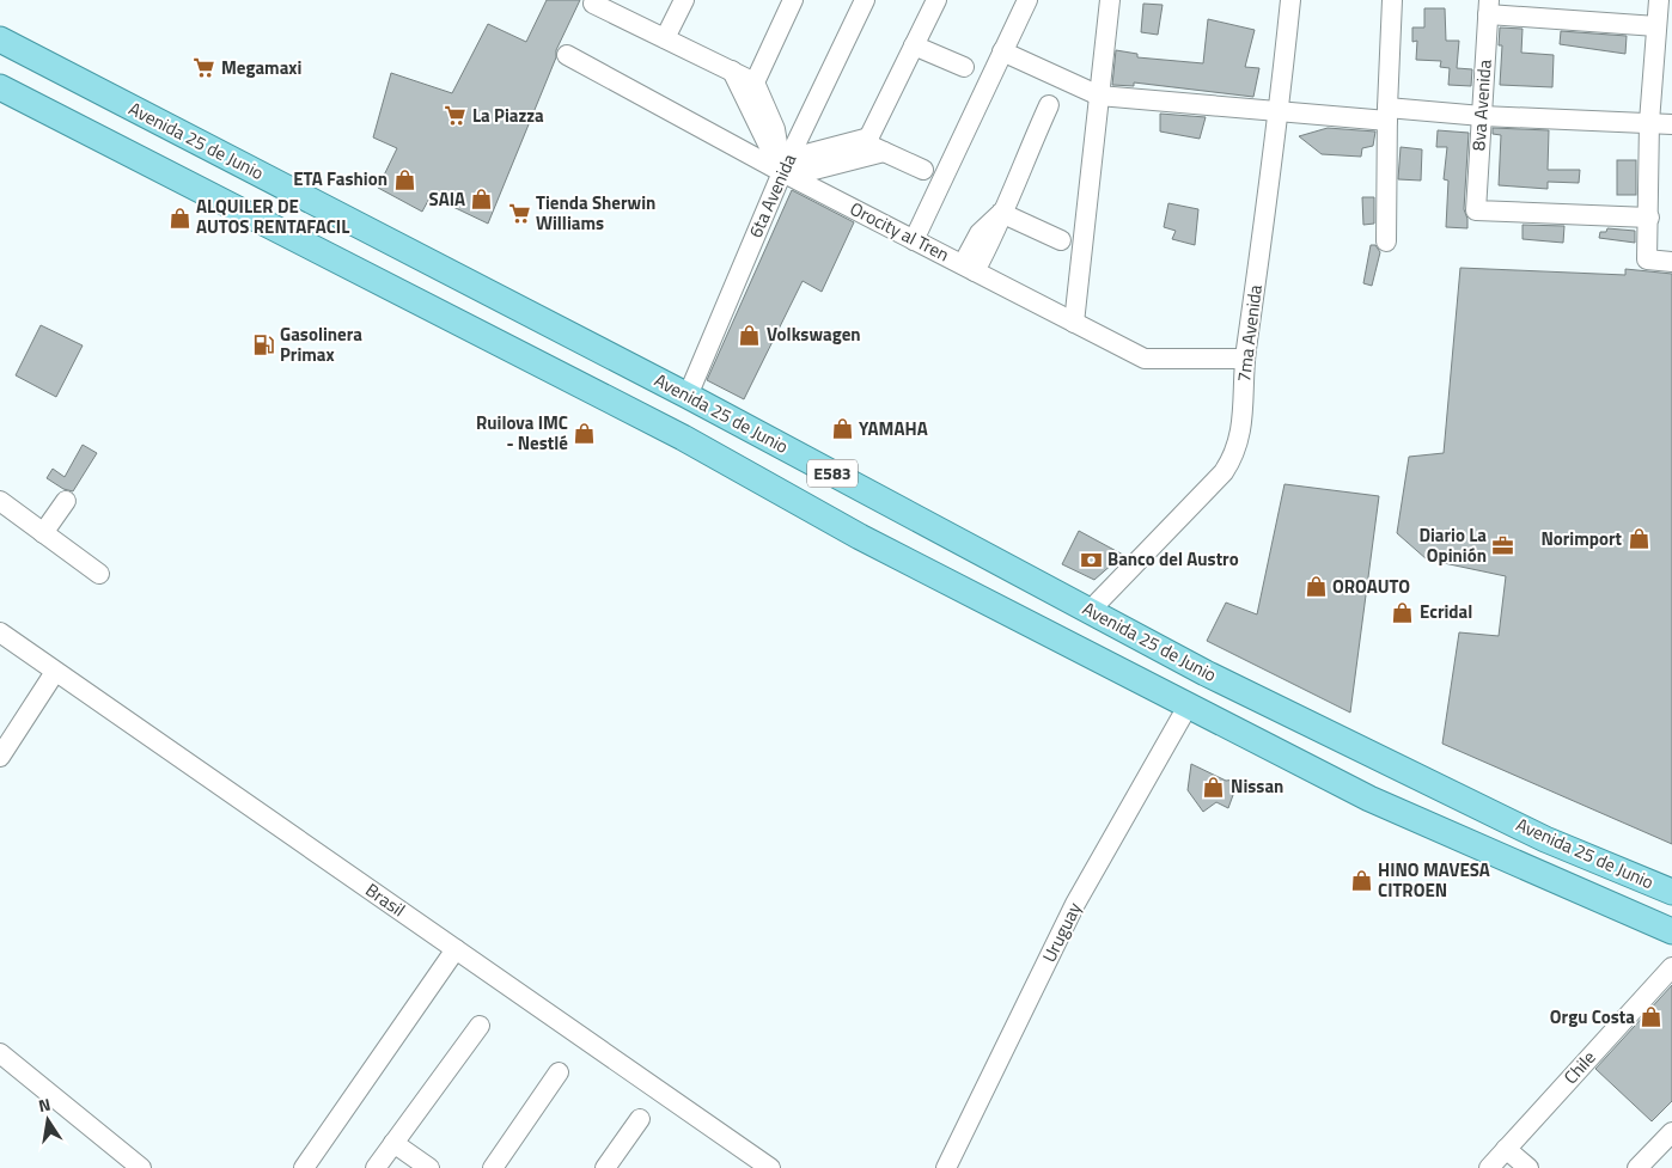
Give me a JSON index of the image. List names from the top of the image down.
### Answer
{
  "streets": {
    "main road": ["Avenida 25 de Junio", "E583"],
    "street": [
      "8va Avenida",
      "6ta Avenida",
      "Orocity al Tren",
      "7ma Avenida",
      "Brasil",
      "Uruguay",
      "Chile"
    ]
  },
  "crossings": [
    ["Avenida 25 de Junio", "6ta Avenida"],
    ["Avenida 25 de Junio", "7ma Avenida"],
    ["Avenida 25 de Junio", "Uruguay"],
    ["6ta Avenida", "Orocity al Tren"],
    ["Orocity al Tren", "7ma Avenida"]
  ],
  "places": {
    "supermarket": ["Megamaxi", "La Piazza", "Tienda Sherwin Williams"],
    "shop": [
      "ETA Fashion",
      "SAIA",
      "ALQUILER DE AUTOS RENTAFACIL",
      "Volkswagen",
      "YAMAHA",
      "Ruilova IMC - Nestlé",
      "Norimport",
      "OROAUTO",
      "Ecridal",
      "Nissan",
      "HINO MAVESA CITROEN",
      "Orgu Costa"
    ],
    "fuel station": ["Gasolinera Primax"],
    "office": ["Diario La Opinión"],
    "bank": ["Banco del Austro"]
  },
  "north": "top"
}
